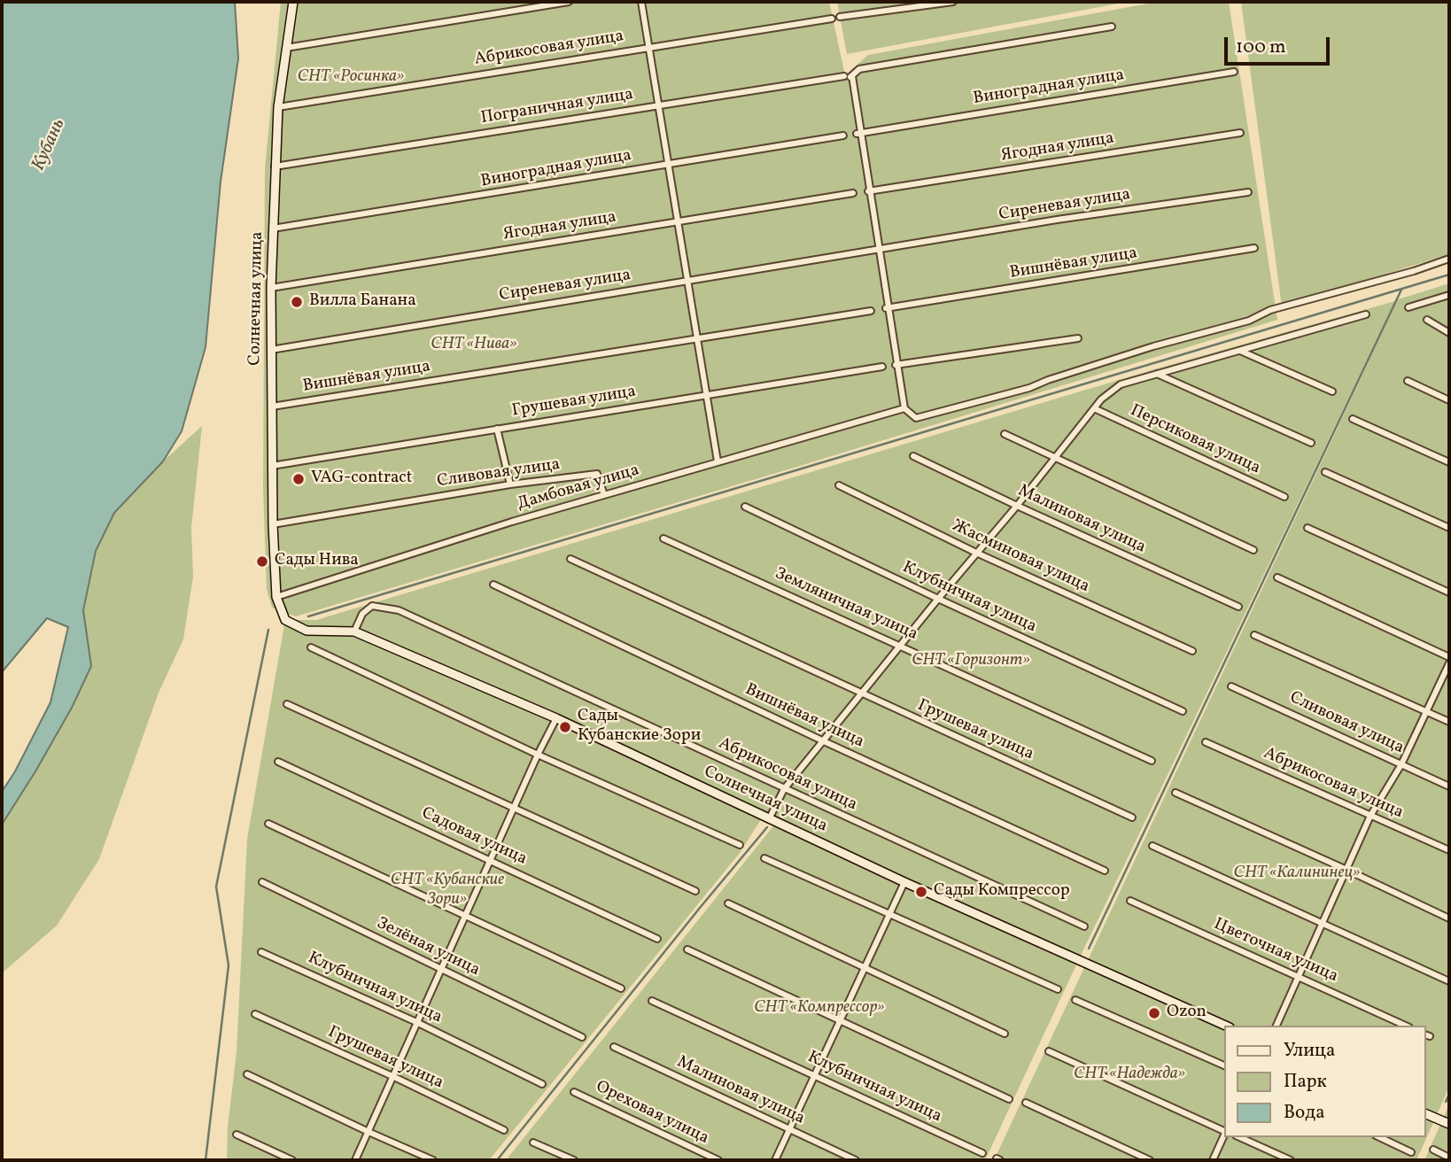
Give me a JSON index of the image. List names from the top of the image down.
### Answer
{
  "streets": {
    "street": [
      "Абрикосовая улица",
      "Виноградная улица",
      "Пограничная улица",
      "Ягодная улица",
      "Сиреневая улица",
      "Вишнёвая улица",
      "Солнечная улица",
      "Грушевая улица",
      "Персиковая улица",
      "Сливовая улица",
      "Дамбовая улица",
      "Малиновая улица",
      "Жасминовая улица",
      "Клубничная улица",
      "Земляничная улица",
      "Садовая улица",
      "Зелёная улица",
      "Цветочная улица",
      "Ореховая улица"
    ]
  },
  "crossings": [
    ["Абрикосовая улица", "Солнечная улица"],
    ["Виноградная улица", "Солнечная улица"],
    ["Пограничная улица", "Солнечная улица"],
    ["Ягодная улица", "Солнечная улица"],
    ["Сиреневая улица", "Солнечная улица"],
    ["Вишнёвая улица", "Солнечная улица"],
    ["Солнечная улица", "Грушевая улица"],
    ["Солнечная улица", "Сливовая улица"],
    ["Солнечная улица", "Дамбовая улица"],
    ["Сливовая улица", "Дамбовая улица"]
  ],
  "water": ["Кубань"],
  "parks": [
    "СНТ «Росинка»",
    "СНТ «Нива»",
    "СНТ «Горизонт»",
    "СНТ «Калининец»",
    "СНТ «Кубанские Зори»",
    "СНТ «Компрессор»",
    "СНТ «Надежда»"
  ],
  "places": [
    "Вилла Банана",
    "VAG-contract",
    "Сады Нива",
    "Сады Кубанские Зори",
    "Сады Компрессор",
    "Ozon"
  ],
  "legend": ["Улица", "Парк", "Вода"],
  "scale_bar": "100 m"
}
